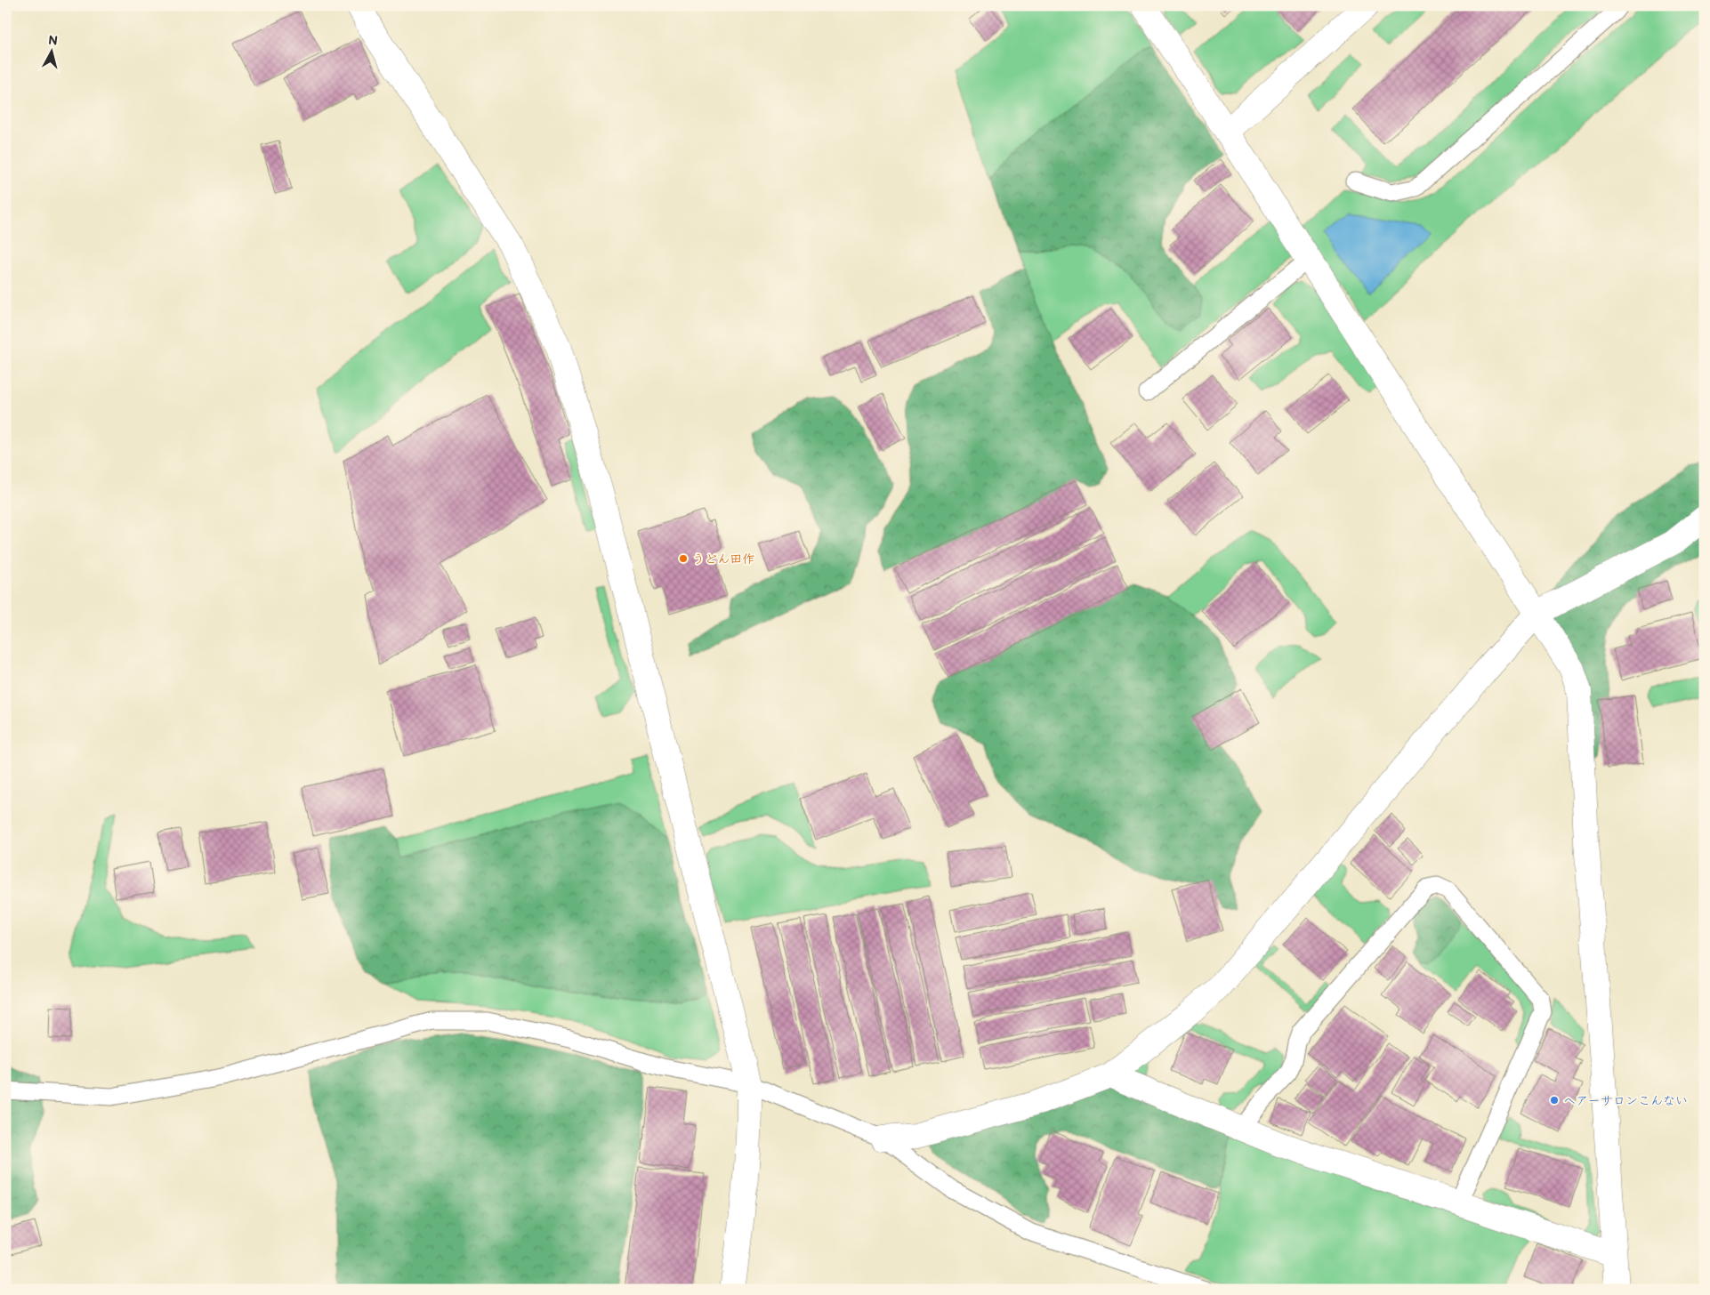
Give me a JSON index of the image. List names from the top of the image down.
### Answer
{
  "places": ["うどん田作", "ヘアーサロンこんない"],
  "north": "top"
}
